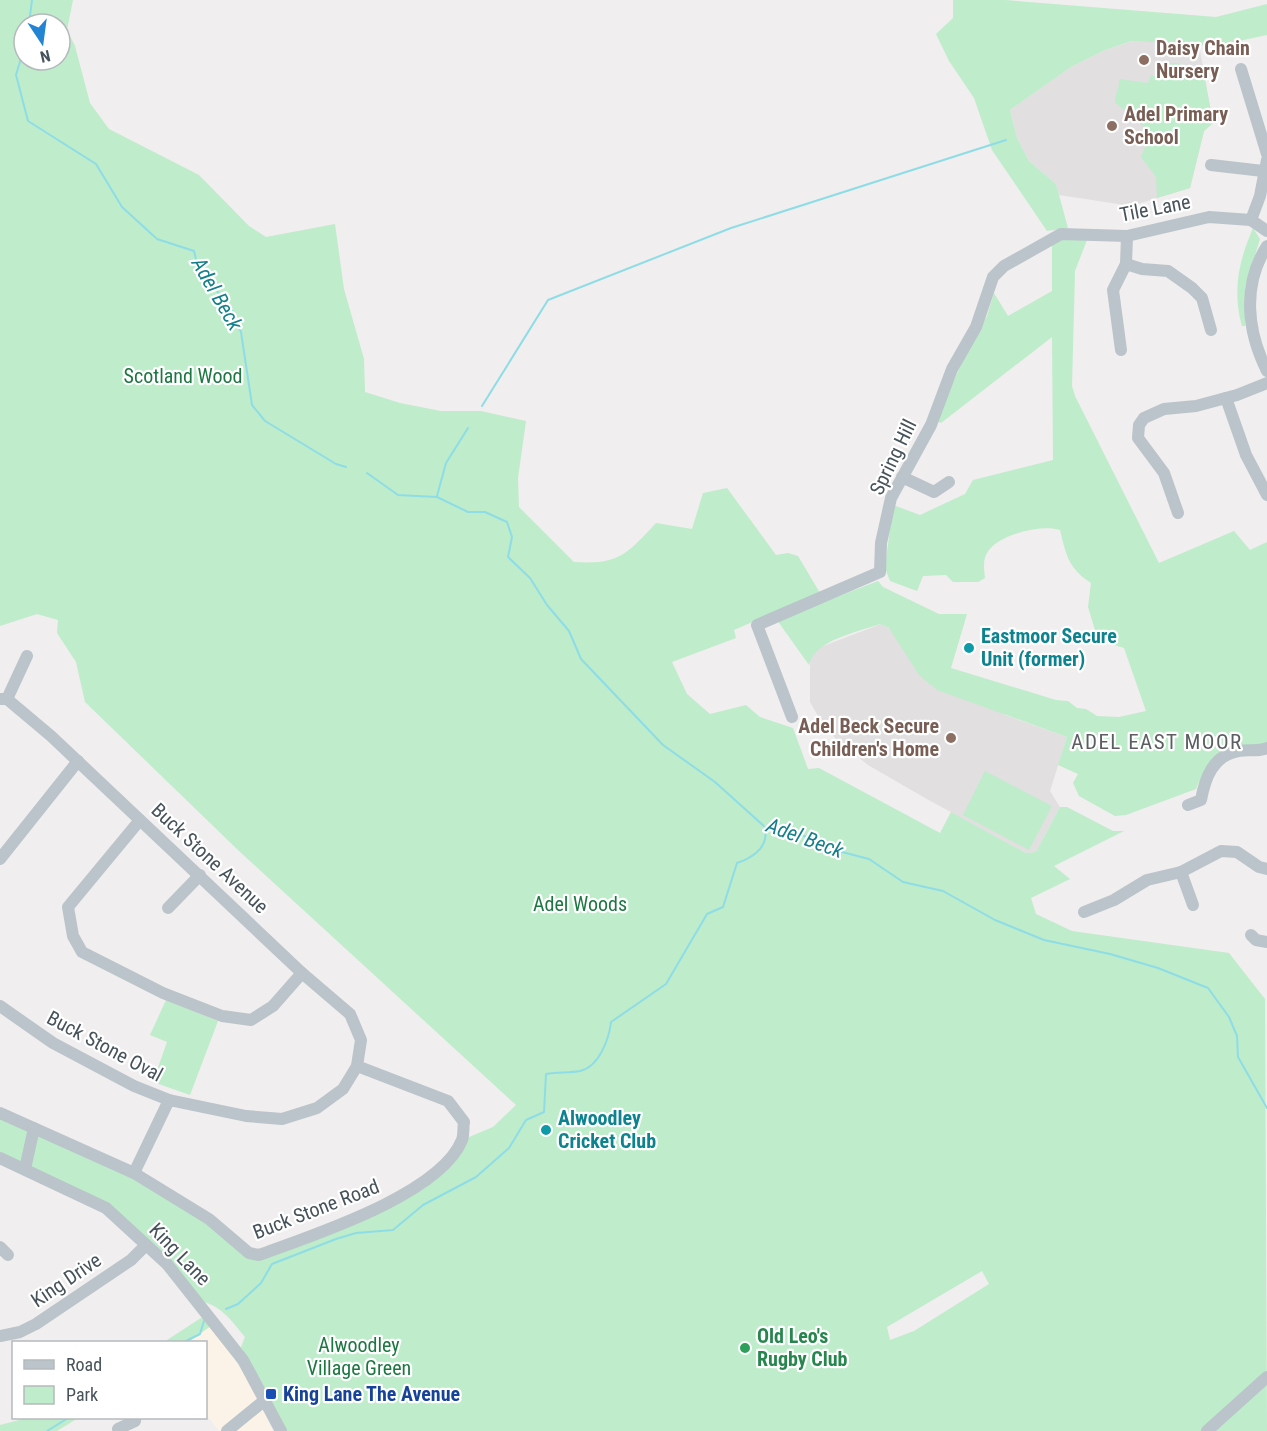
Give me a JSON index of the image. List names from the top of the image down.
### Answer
{
  "streets": {
    "street": [
      "Tile Lane",
      "Spring Hill",
      "Buck Stone Avenue",
      "Buck Stone Oval",
      "Buck Stone Road",
      "King Lane",
      "King Drive"
    ]
  },
  "crossings": [
    ["Tile Lane", "Spring Hill"],
    ["Buck Stone Avenue", "Buck Stone Oval"],
    ["Buck Stone Avenue", "Buck Stone Road"],
    ["Buck Stone Oval", "Buck Stone Road"],
    ["King Lane", "King Drive"]
  ],
  "districts": ["ADEL EAST MOOR"],
  "water": ["Adel Beck"],
  "parks": ["Scotland Wood", "Adel Woods", "Alwoodley Village Green"],
  "places": {
    "other": [
      "Daisy Chain Nursery",
      "Adel Primary School",
      "Eastmoor Secure Unit (former)",
      "Adel Beck Secure Children's Home",
      "Alwoodley Cricket Club",
      "Old Leo's Rugby Club"
    ],
    "transit": ["King Lane The Avenue"]
  },
  "legend": ["Road", "Park"],
  "north": "bottom"
}
